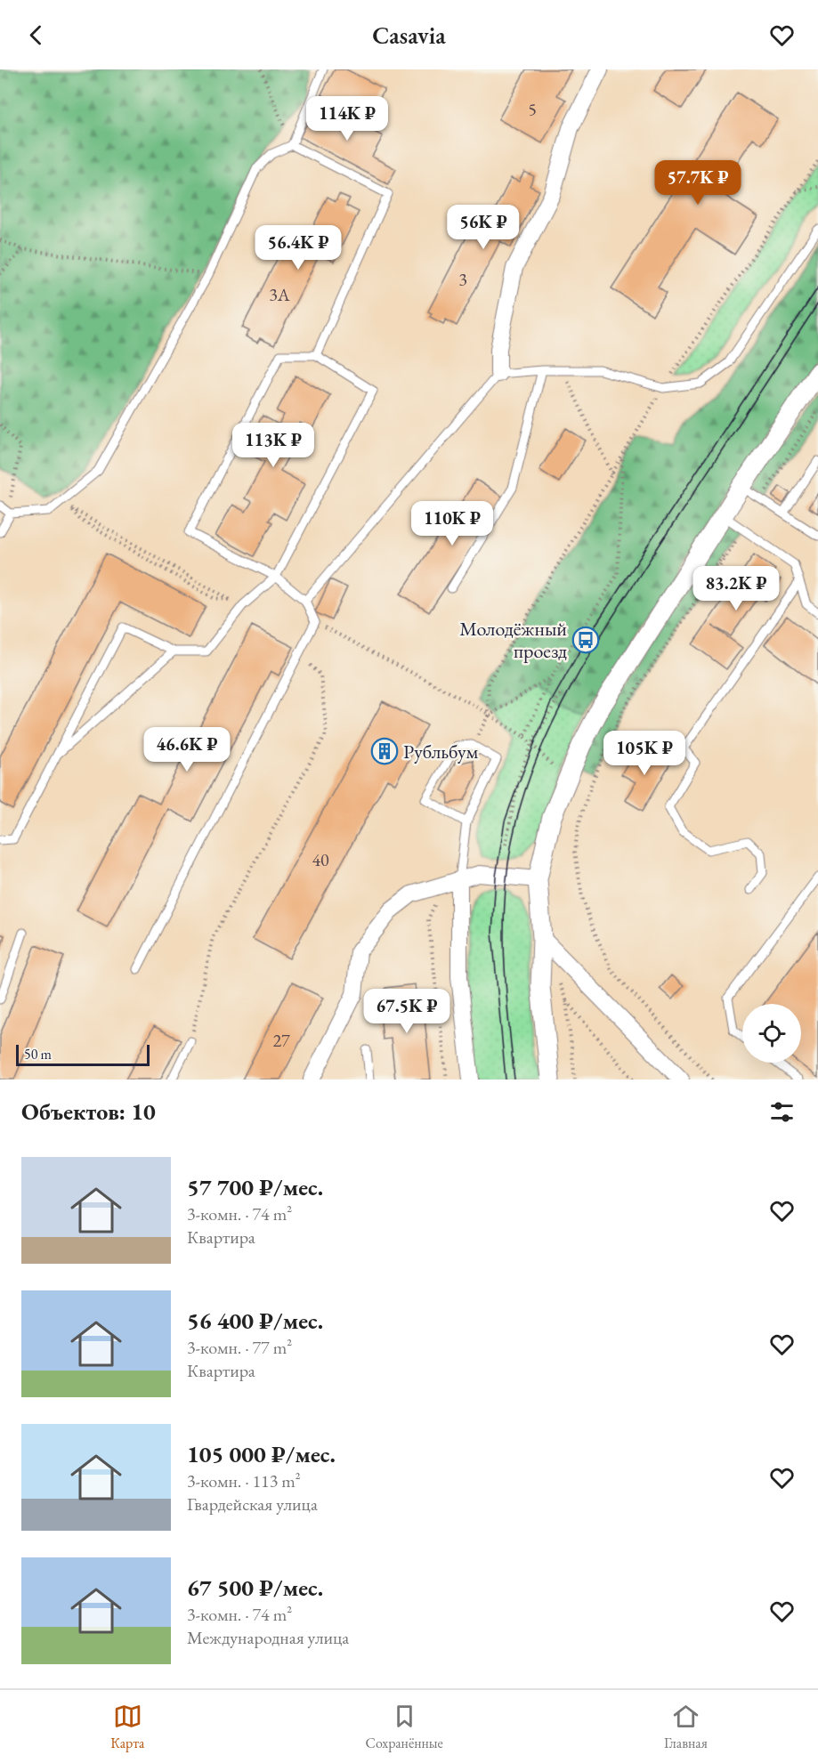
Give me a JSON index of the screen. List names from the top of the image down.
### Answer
{
  "places": {
    "bus stop": ["Молодёжный проезд"],
    "building": ["Рубльбум"]
  },
  "house_numbers": [
    "5",
    "3",
    "3А",
    "40",
    "27"
  ],
  "scale_bar": "50 m",
  "page": {
    "header": "Casavia",
    "price": [
      "114K ₽",
      "57.7K ₽",
      "56K ₽",
      "56.4K ₽",
      "113K ₽",
      "110K ₽",
      "83.2K ₽",
      "46.6K ₽",
      "105K ₽",
      "67.5K ₽"
    ],
    "scale": "50 m",
    "heading": "Объектов: 10",
    "list": [
      {
        "name": "57 700 ₽/мес.",
        "note": "3-комн. · 74 m² · Квартира"
      },
      {
        "name": "56 400 ₽/мес.",
        "note": "3-комн. · 77 m² · Квартира"
      },
      {
        "name": "105 000 ₽/мес.",
        "note": "3-комн. · 113 m² · Гвардейская улица"
      },
      {
        "name": "67 500 ₽/мес.",
        "note": "3-комн. · 74 m² · Международная улица"
      }
    ],
    "tabs": ["Карта", "Сохранённые", "Главная"]
  }
}
